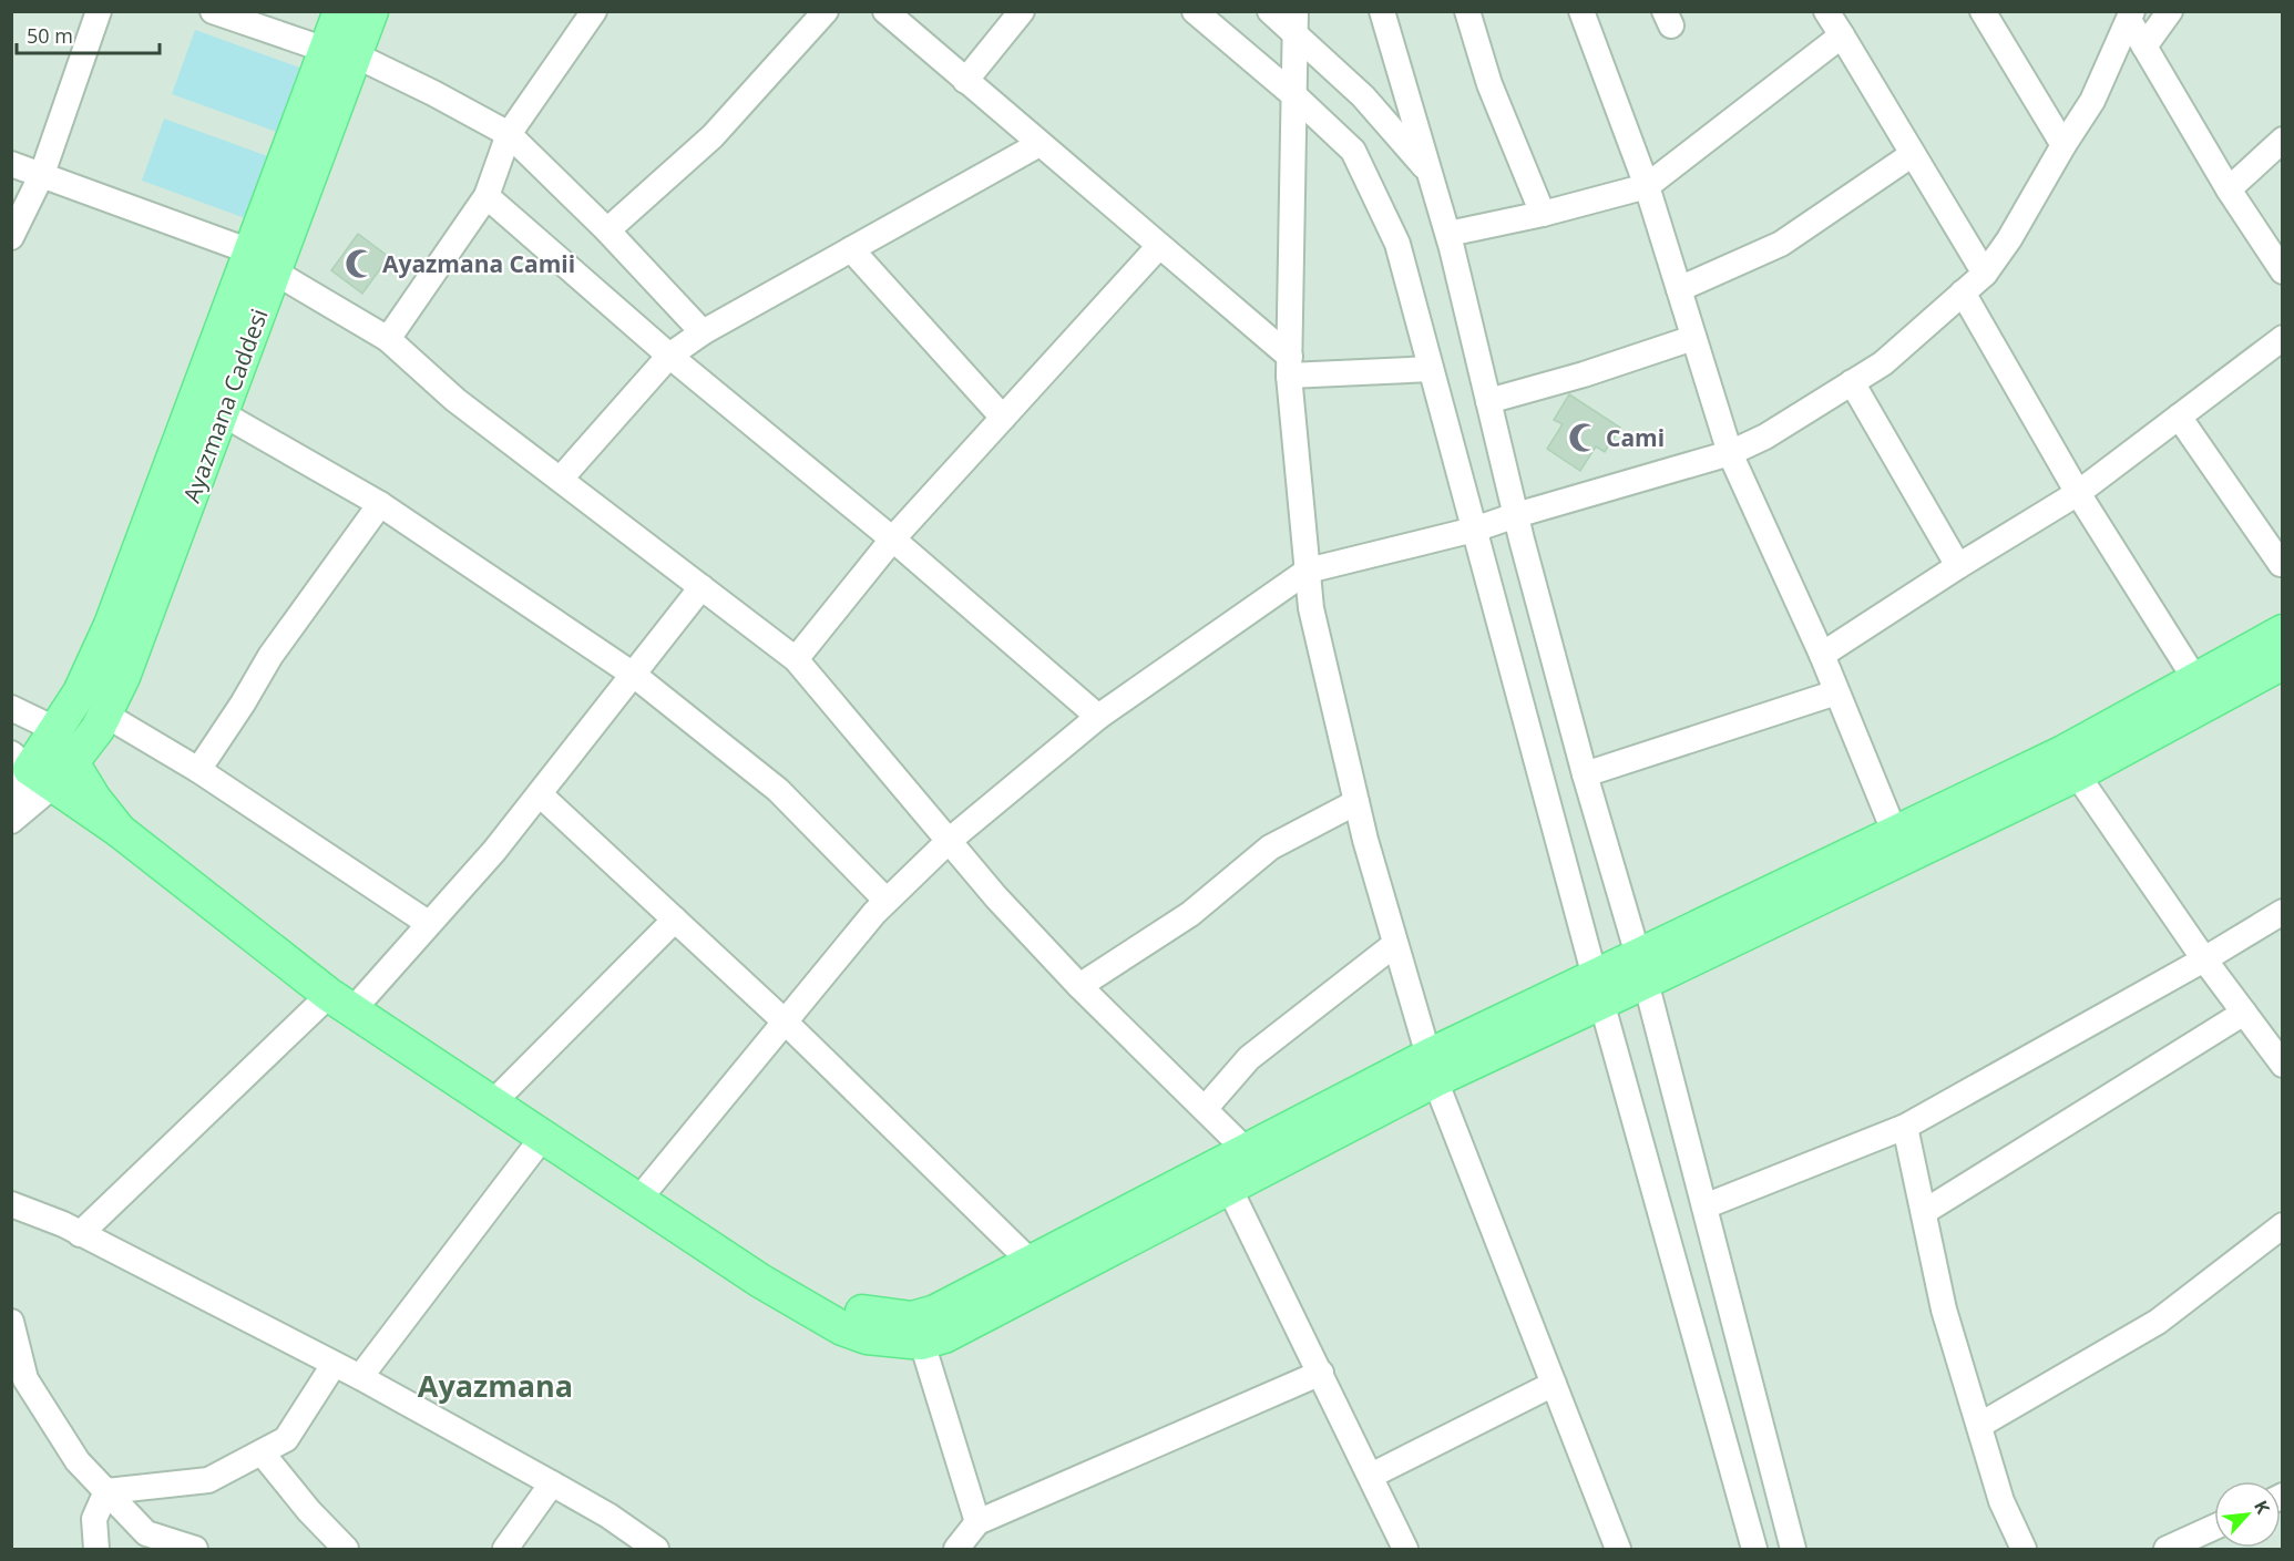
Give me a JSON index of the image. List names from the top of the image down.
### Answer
{
  "streets": {
    "main road": ["Ayazmana Caddesi"]
  },
  "districts": ["Ayazmana"],
  "places": {
    "mosque": ["Ayazmana Camii", "Cami"]
  },
  "scale_bar": "50 m",
  "north": "top right"
}
